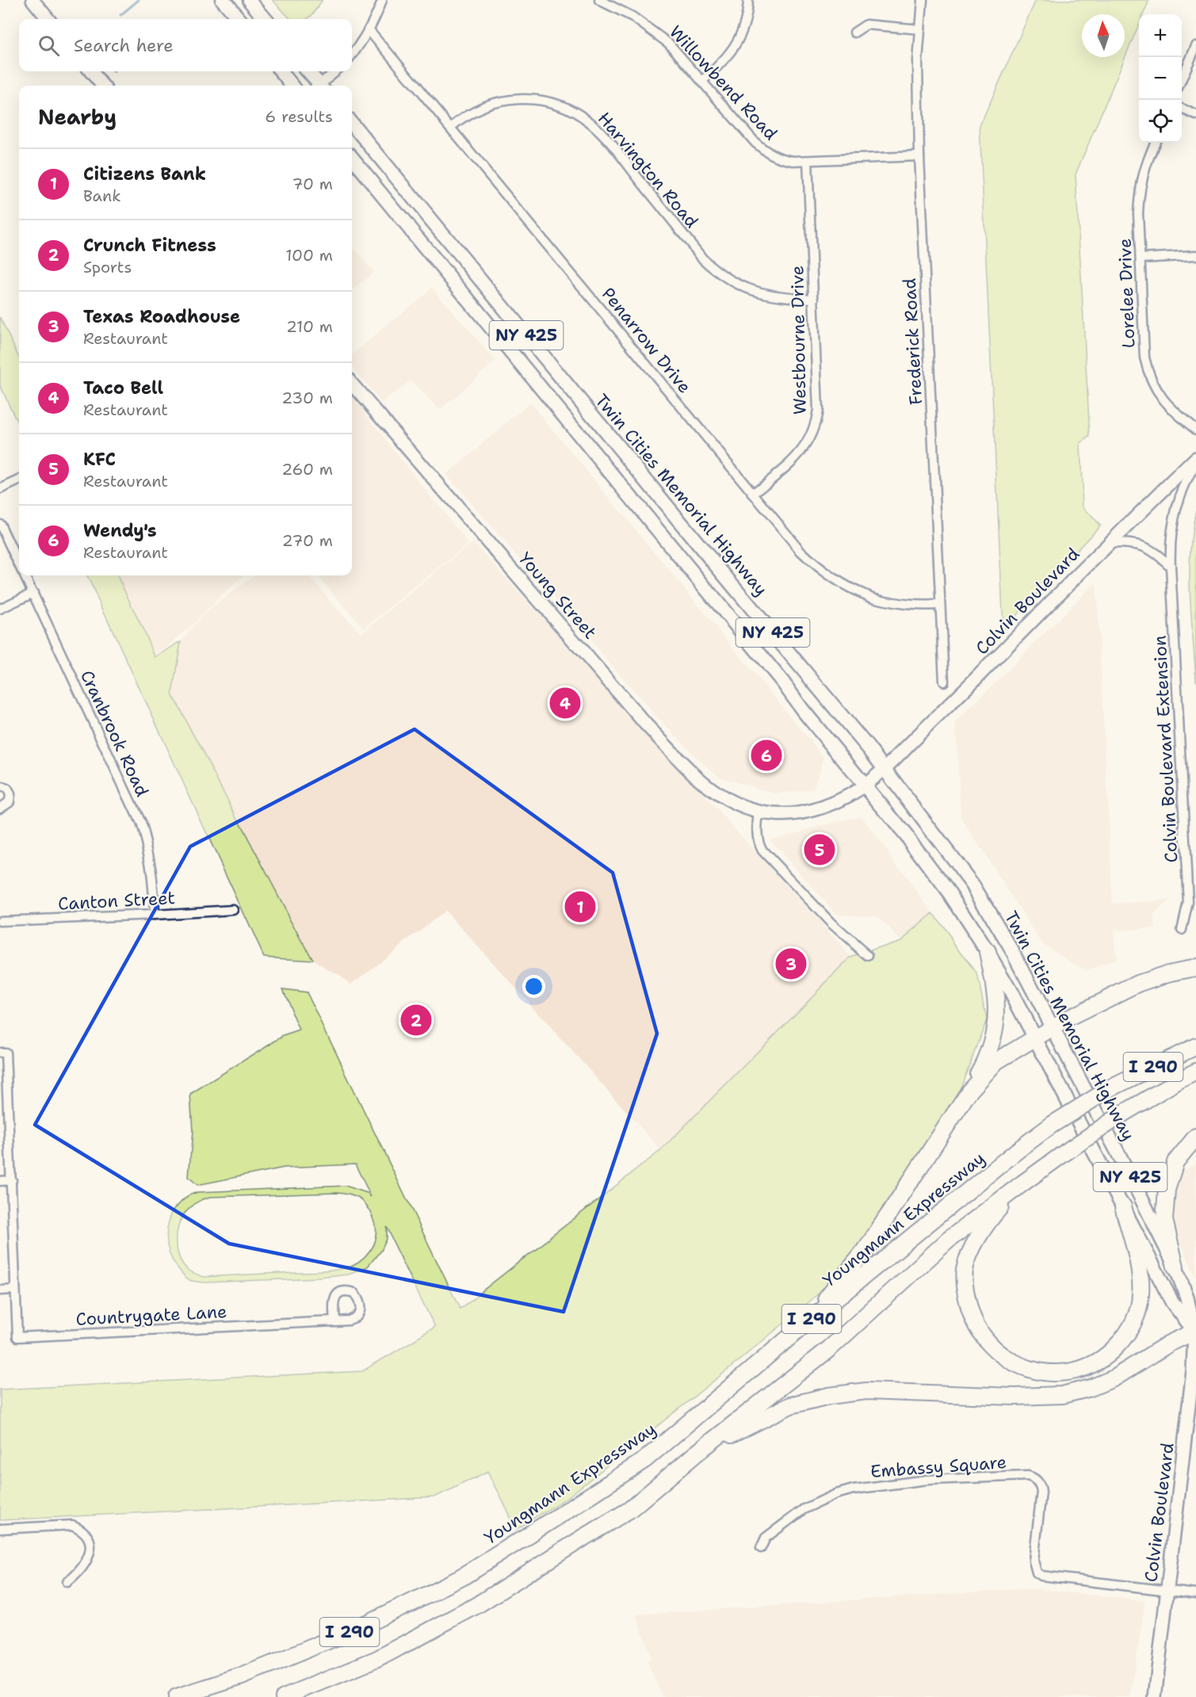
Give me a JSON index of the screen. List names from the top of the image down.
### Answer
{
  "streets": {
    "highway": ["I 290", "Youngmann Expressway"],
    "main road": ["NY 425", "Twin Cities Memorial Highway"],
    "street": [
      "Willowbend Road",
      "Harvington Road",
      "Lorelee Drive",
      "Penarrow Drive",
      "Westbourne Drive",
      "Frederick Road",
      "Young Street",
      "Colvin Boulevard",
      "Cranbrook Road",
      "Colvin Boulevard Extension",
      "Canton Street",
      "Countrygate Lane",
      "Embassy Square"
    ]
  },
  "crossings": [
    ["Willowbend Road", "Westbourne Drive"],
    ["Willowbend Road", "Frederick Road"],
    ["Harvington Road", "Penarrow Drive"],
    ["Harvington Road", "Westbourne Drive"],
    ["Penarrow Drive", "Westbourne Drive"],
    ["Penarrow Drive", "Frederick Road"],
    ["Twin Cities Memorial Highway", "Young Street"],
    ["Twin Cities Memorial Highway", "Colvin Boulevard"],
    ["Young Street", "Colvin Boulevard"],
    ["Colvin Boulevard", "Embassy Square"],
    ["Cranbrook Road", "Canton Street"]
  ],
  "north": "top",
  "page": {
    "map_buttons": ["+", "−"],
    "search": "Search here",
    "heading": ["Nearby", "6 results"],
    "list": [
      {
        "mark": "1",
        "name": "Citizens Bank",
        "note": "Bank",
        "value": "70 m"
      },
      {
        "mark": "2",
        "name": "Crunch Fitness",
        "note": "Sports",
        "value": "100 m"
      },
      {
        "mark": "3",
        "name": "Texas Roadhouse",
        "note": "Restaurant",
        "value": "210 m"
      },
      {
        "mark": "4",
        "name": "Taco Bell",
        "note": "Restaurant",
        "value": "230 m"
      },
      {
        "mark": "5",
        "name": "KFC",
        "note": "Restaurant",
        "value": "260 m"
      },
      {
        "mark": "6",
        "name": "Wendy's",
        "note": "Restaurant",
        "value": "270 m"
      }
    ],
    "pins": [
      "4",
      "6",
      "5",
      "1",
      "3",
      "2"
    ]
  }
}
